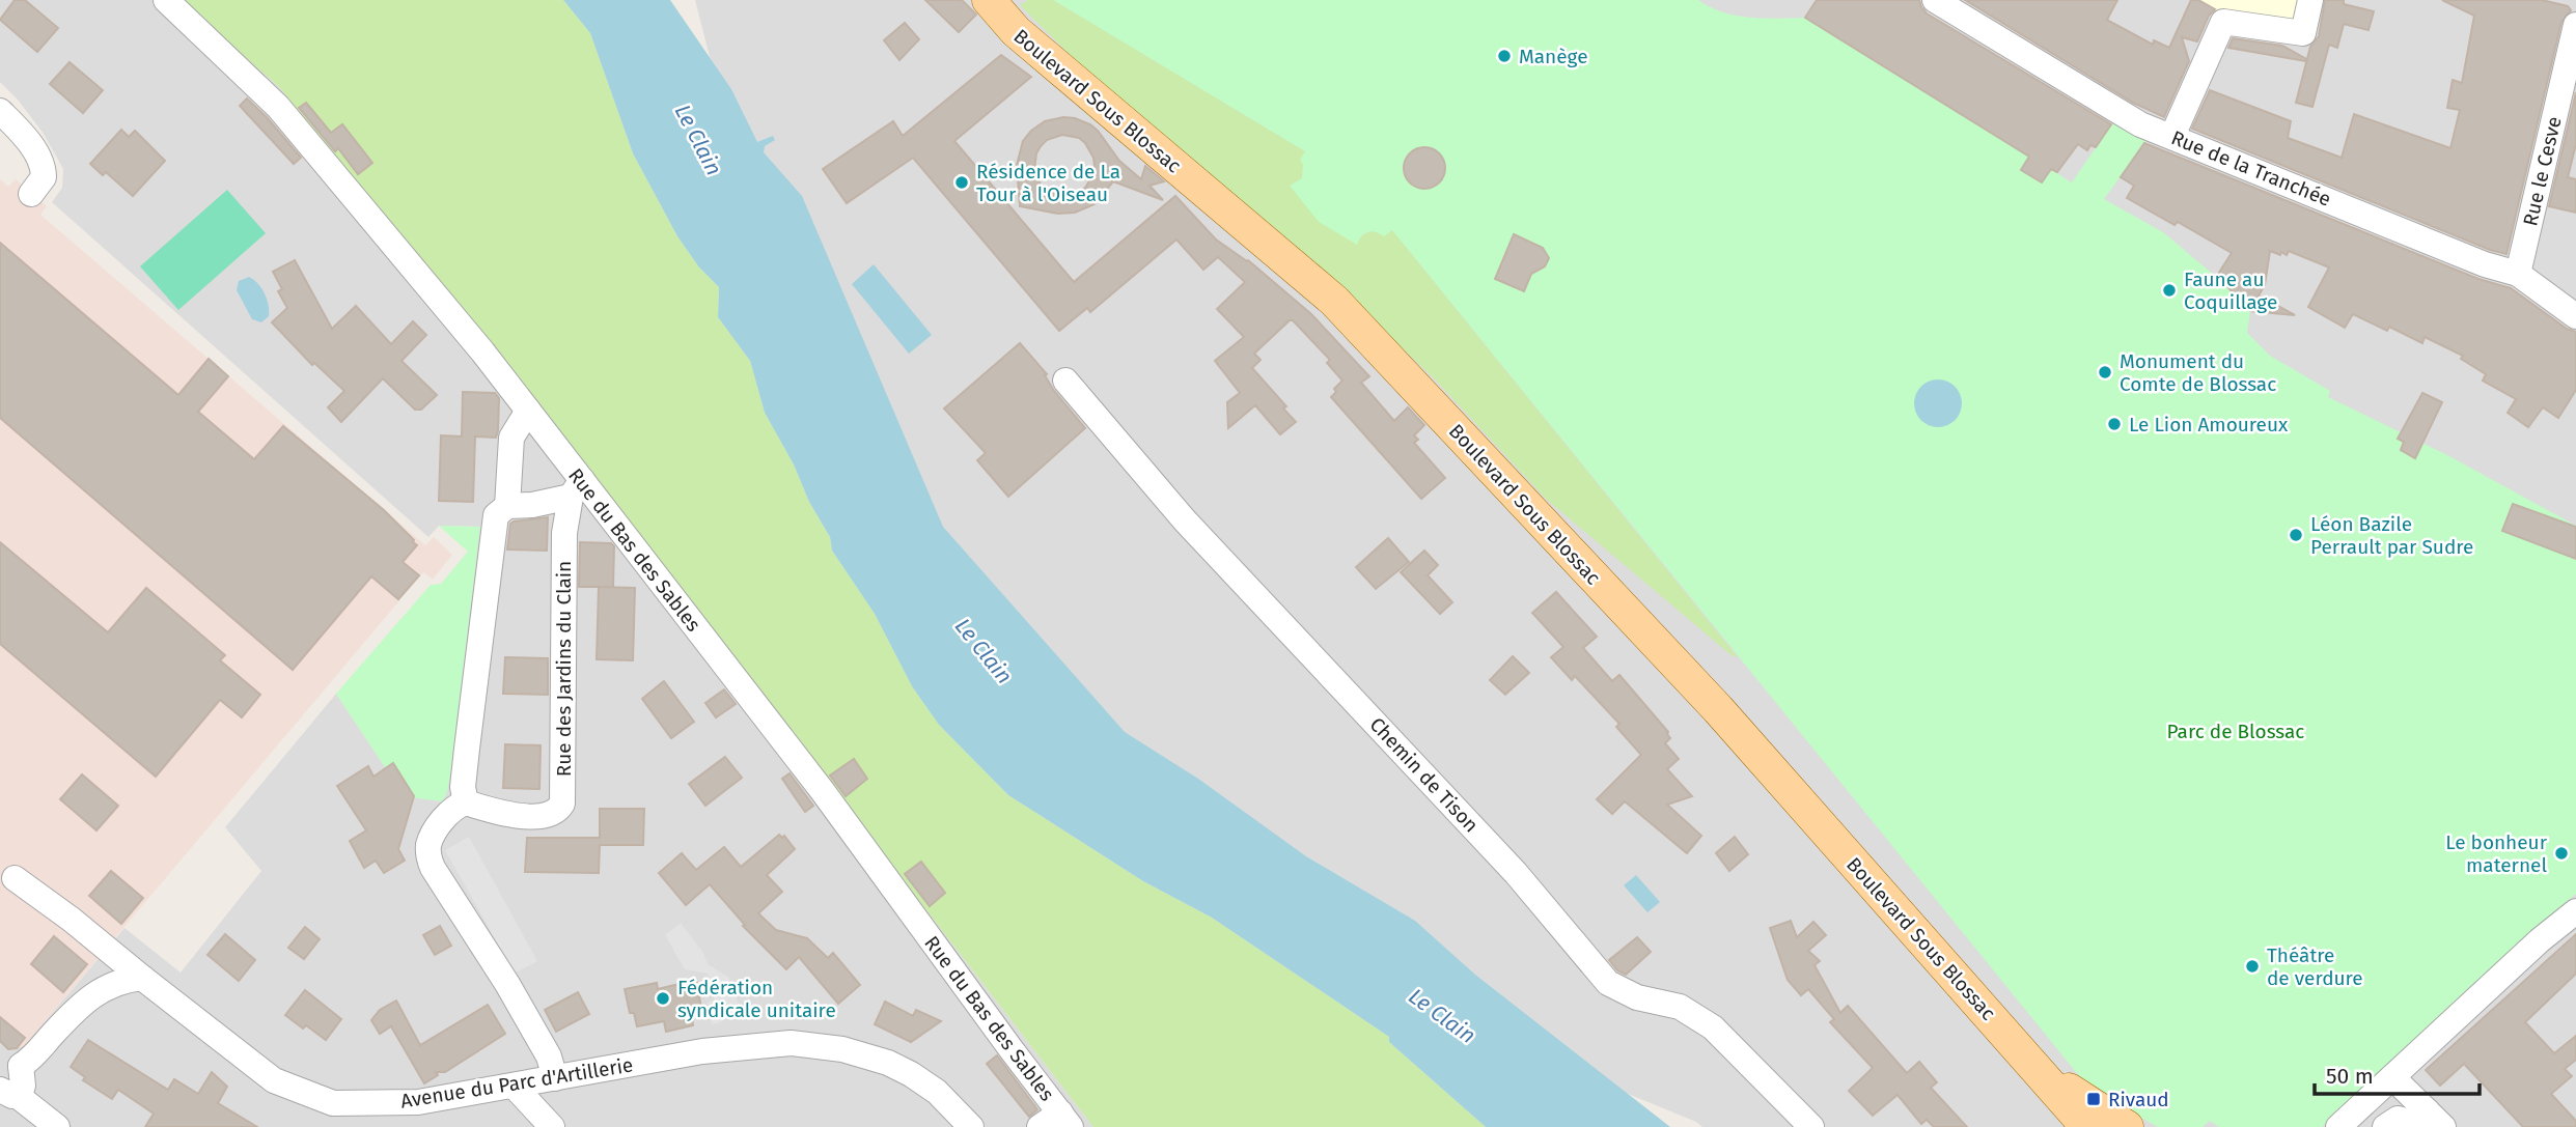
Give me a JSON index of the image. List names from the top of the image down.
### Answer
{
  "streets": {
    "main road": ["Boulevard Sous Blossac"],
    "street": [
      "Rue de la Tranchée",
      "Rue le Cesve",
      "Rue du Bas des Sables",
      "Rue des Jardins du Clain",
      "Chemin de Tison",
      "Avenue du Parc d'Artillerie"
    ]
  },
  "crossings": [
    ["Rue de la Tranchée", "Rue le Cesve"],
    ["Rue du Bas des Sables", "Rue des Jardins du Clain"]
  ],
  "water": ["Le Clain"],
  "parks": ["Parc de Blossac"],
  "places": {
    "other": [
      "Manège",
      "Résidence de La Tour à l'Oiseau",
      "Faune au Coquillage",
      "Monument du Comte de Blossac",
      "Le Lion Amoureux",
      "Léon Bazile Perrault par Sudre",
      "Le bonheur maternel",
      "Théâtre de verdure",
      "Fédération syndicale unitaire"
    ],
    "transit": ["Rivaud"]
  },
  "scale_bar": "50 m"
}
